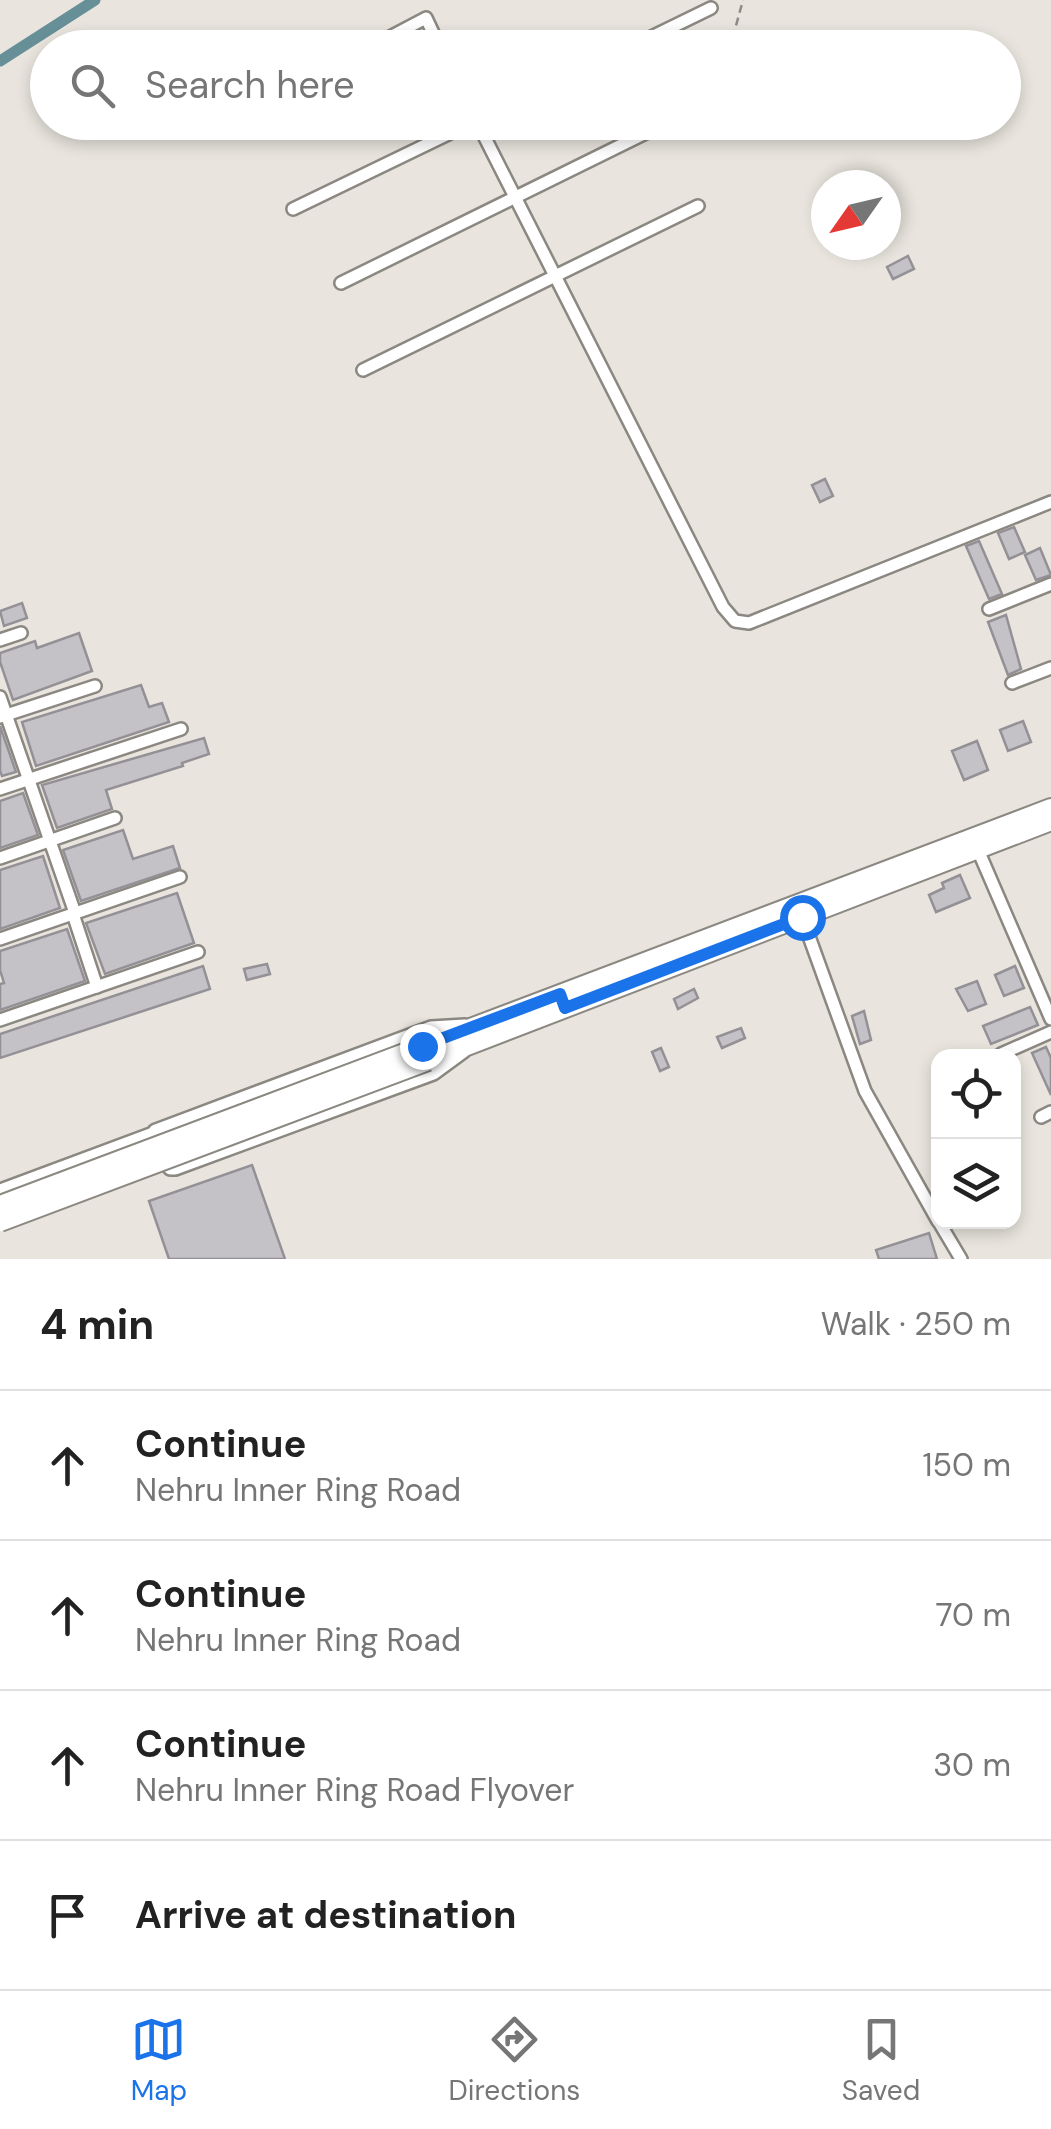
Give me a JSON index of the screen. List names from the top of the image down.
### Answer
{
  "north": "bottom left",
  "page": {
    "search": "Search here",
    "heading": ["4 min", "Walk · 250 m"],
    "list": [
      ["Continue", "Nehru Inner Ring Road", "150 m"],
      ["Continue", "Nehru Inner Ring Road", "70 m"],
      ["Continue", "Nehru Inner Ring Road Flyover", "30 m"],
      "Arrive at destination"
    ],
    "nav": ["Map", "Directions", "Saved"]
  }
}
